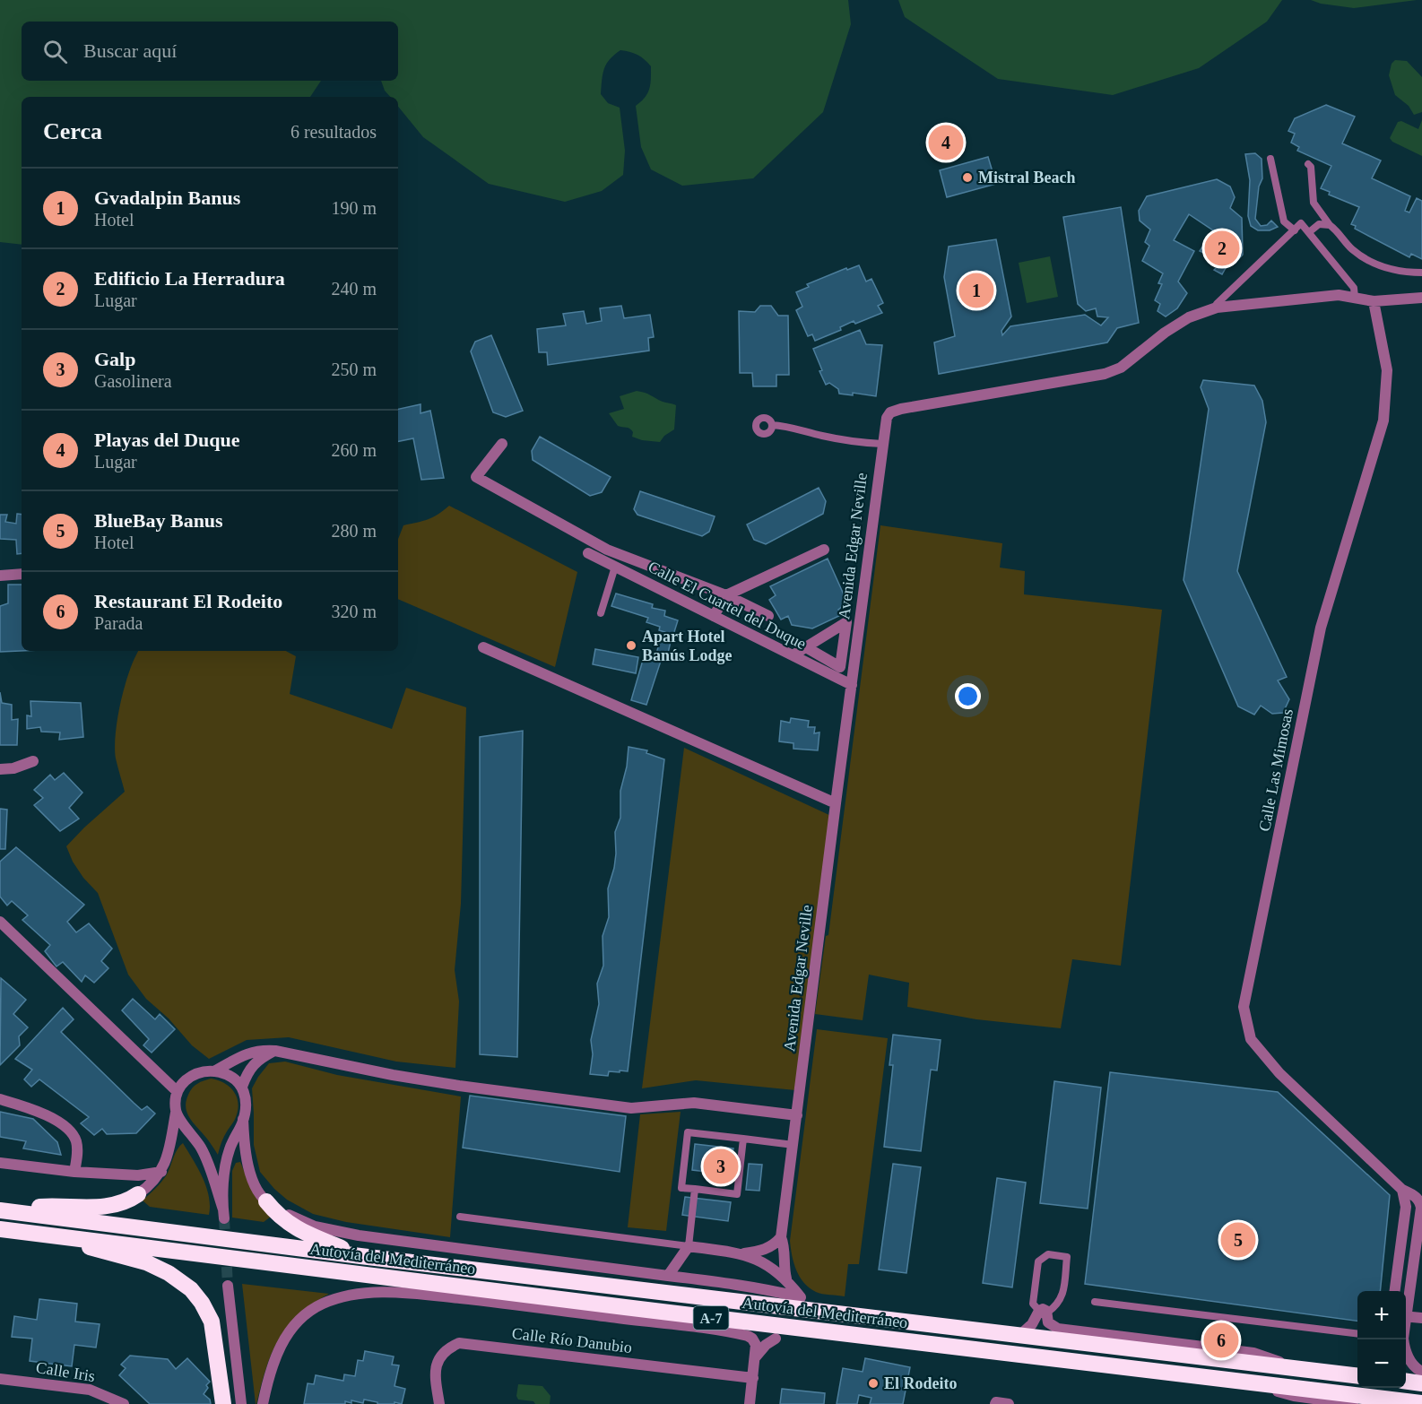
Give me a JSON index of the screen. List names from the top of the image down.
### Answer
{
  "streets": {
    "highway": ["Autovía del Mediterráneo", "A-7"],
    "street": [
      "Avenida Edgar Neville",
      "Calle El Cuartel del Duque",
      "Calle Las Mimosas",
      "Calle Río Danubio",
      "Calle Iris"
    ]
  },
  "crossings": [
    ["Avenida Edgar Neville", "Calle El Cuartel del Duque"],
    ["Avenida Edgar Neville", "Calle Las Mimosas"]
  ],
  "places": ["Mistral Beach", "Apart Hotel Banús Lodge", "El Rodeito"],
  "page": {
    "search": "Buscar aquí",
    "heading": ["Cerca", "6 resultados"],
    "pins": [
      "4",
      "2",
      "1",
      "3",
      "5",
      "6"
    ],
    "list": [
      {
        "mark": "1",
        "name": "Gvadalpin Banus",
        "note": "Hotel",
        "value": "190 m"
      },
      {
        "mark": "2",
        "name": "Edificio La Herradura",
        "note": "Lugar",
        "value": "240 m"
      },
      {
        "mark": "3",
        "name": "Galp",
        "note": "Gasolinera",
        "value": "250 m"
      },
      {
        "mark": "4",
        "name": "Playas del Duque",
        "note": "Lugar",
        "value": "260 m"
      },
      {
        "mark": "5",
        "name": "BlueBay Banus",
        "note": "Hotel",
        "value": "280 m"
      },
      {
        "mark": "6",
        "name": "Restaurant El Rodeito",
        "note": "Parada",
        "value": "320 m"
      }
    ],
    "map_buttons": ["+", "−"]
  }
}
